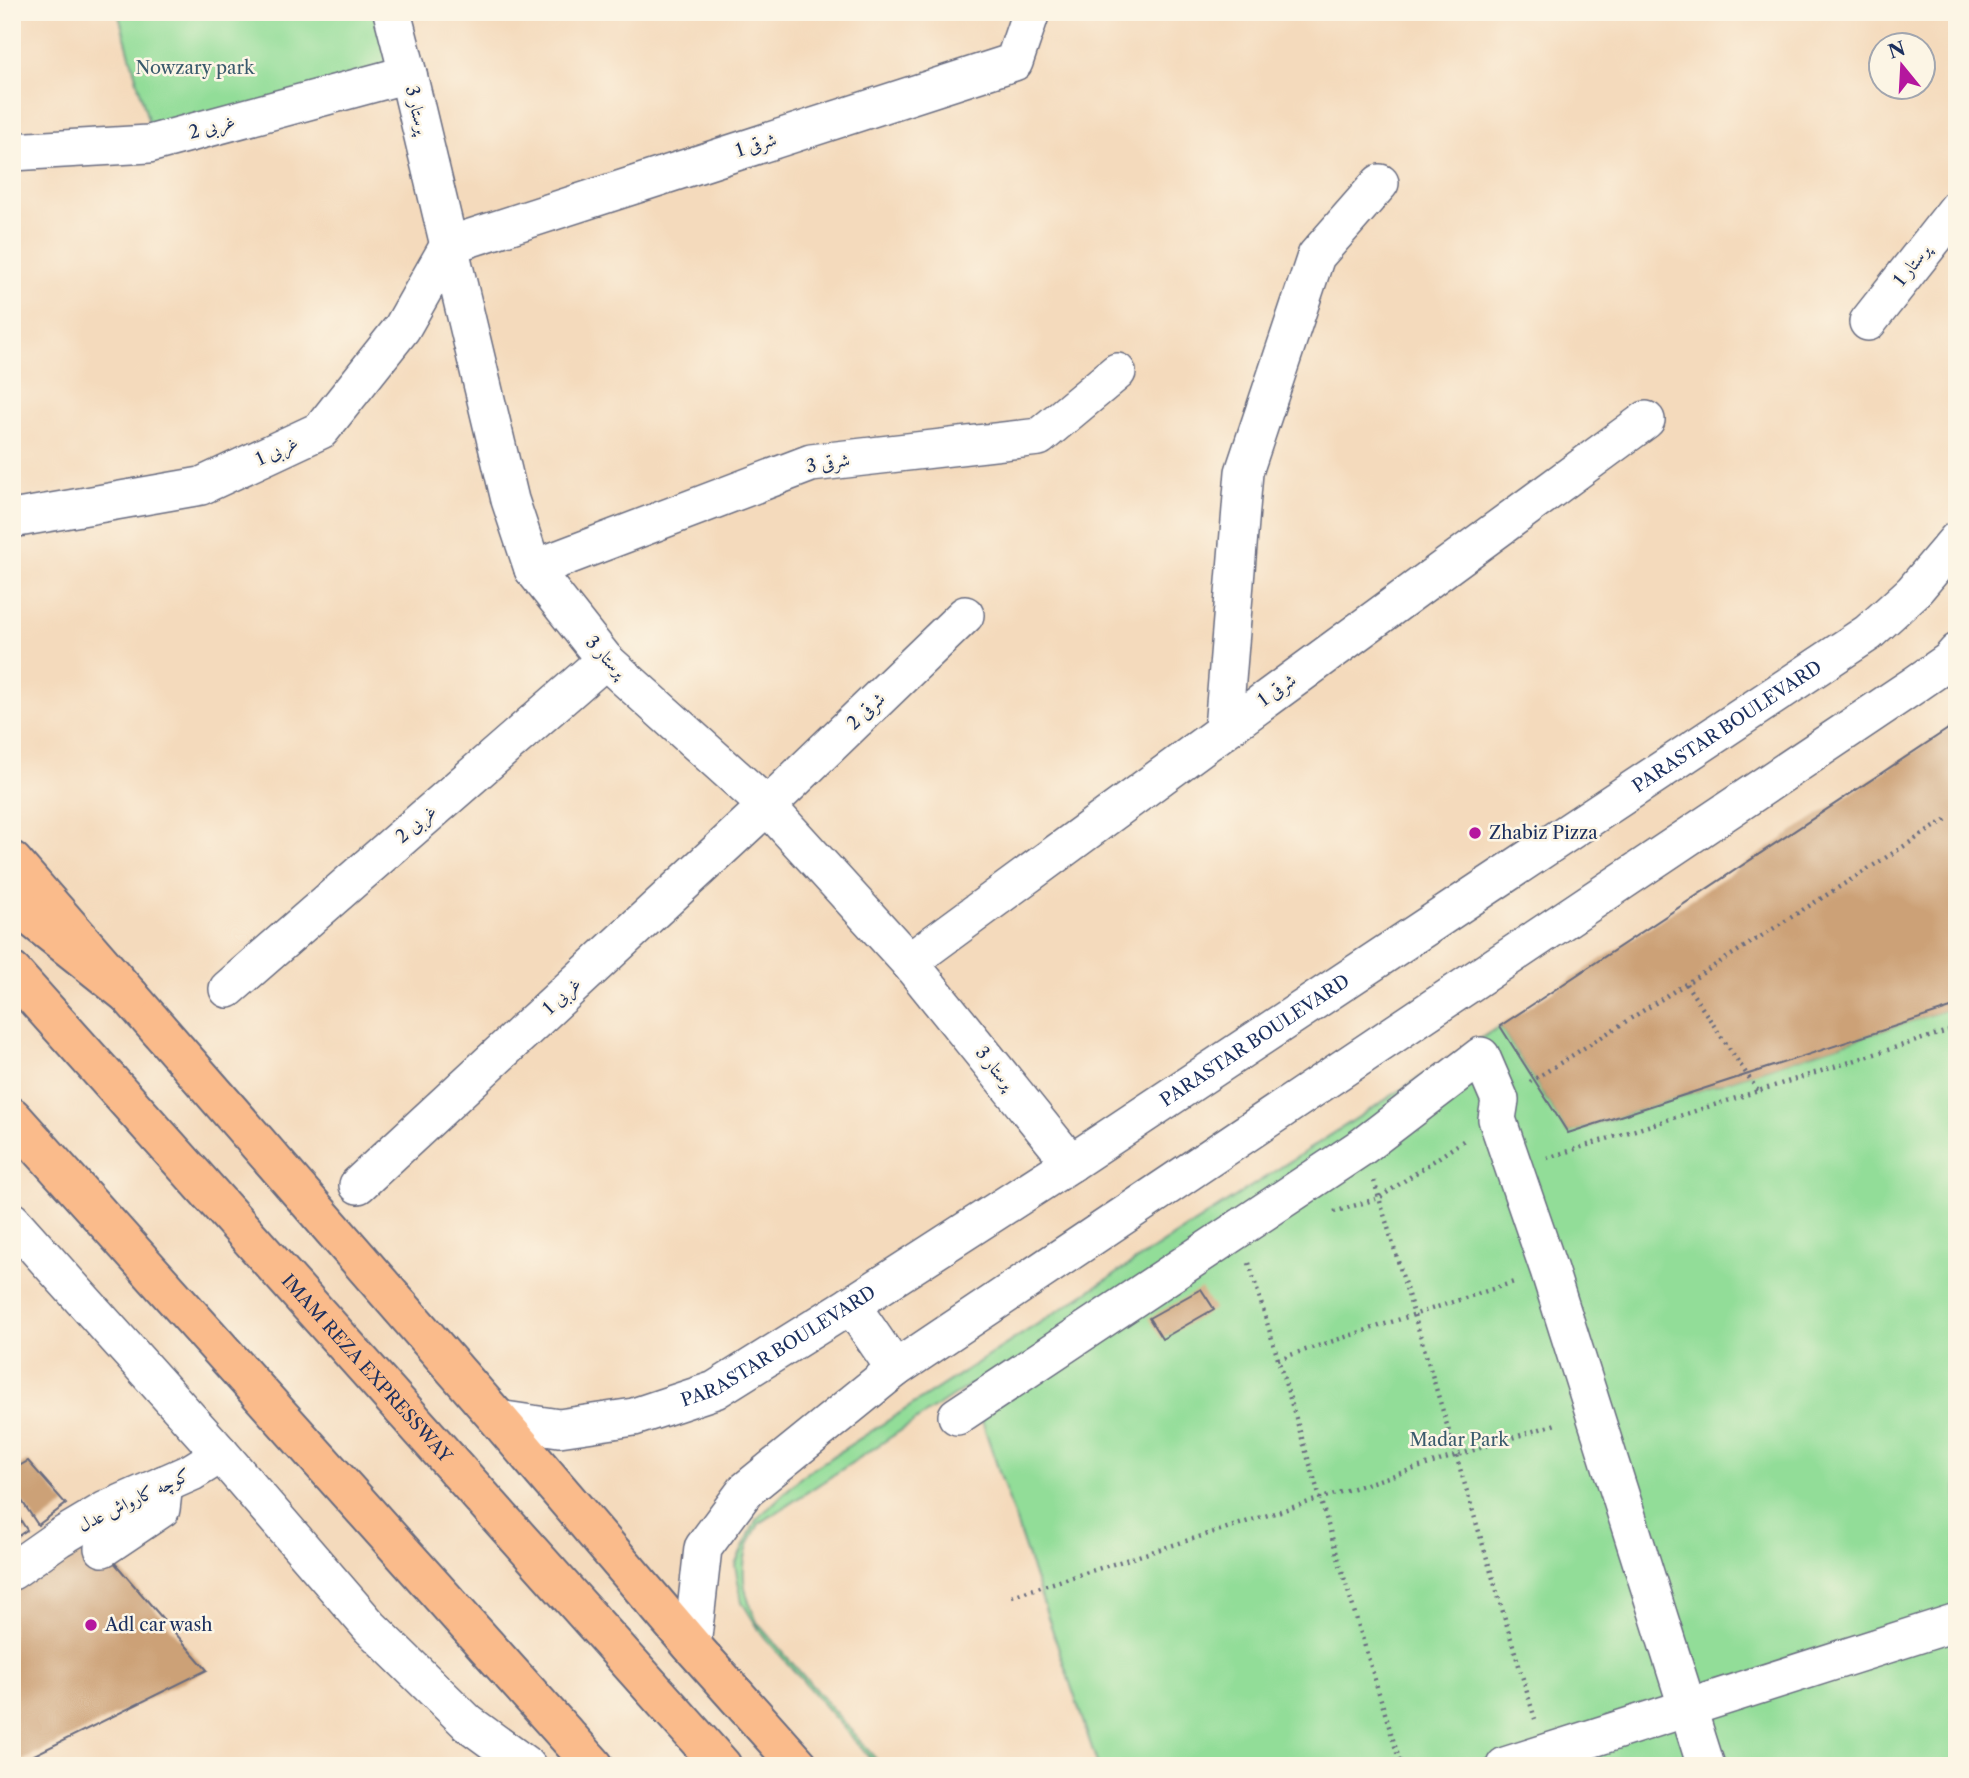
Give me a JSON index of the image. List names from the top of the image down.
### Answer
{
  "streets": {
    "main road": ["IMAM REZA EXPRESSWAY"],
    "street": [
      "پرستار 3",
      "غربی 2",
      "شرقی 1",
      "پرستار 1",
      "غربی 1",
      "شرقی 3",
      "شرقی 2",
      "PARASTAR BOULEVARD",
      "کوچه کارواش عدل"
    ]
  },
  "crossings": [
    ["پرستار 3", "غربی 2"],
    ["پرستار 3", "شرقی 1"],
    ["پرستار 3", "غربی 1"],
    ["پرستار 3", "شرقی 3"],
    ["پرستار 3", "شرقی 2"],
    ["پرستار 3", "PARASTAR BOULEVARD"],
    ["شرقی 1", "غربی 1"],
    ["غربی 1", "شرقی 2"]
  ],
  "parks": ["Nowzary park", "Madar Park"],
  "places": ["Zhabiz Pizza", "Adl car wash"],
  "north": "top"
}
